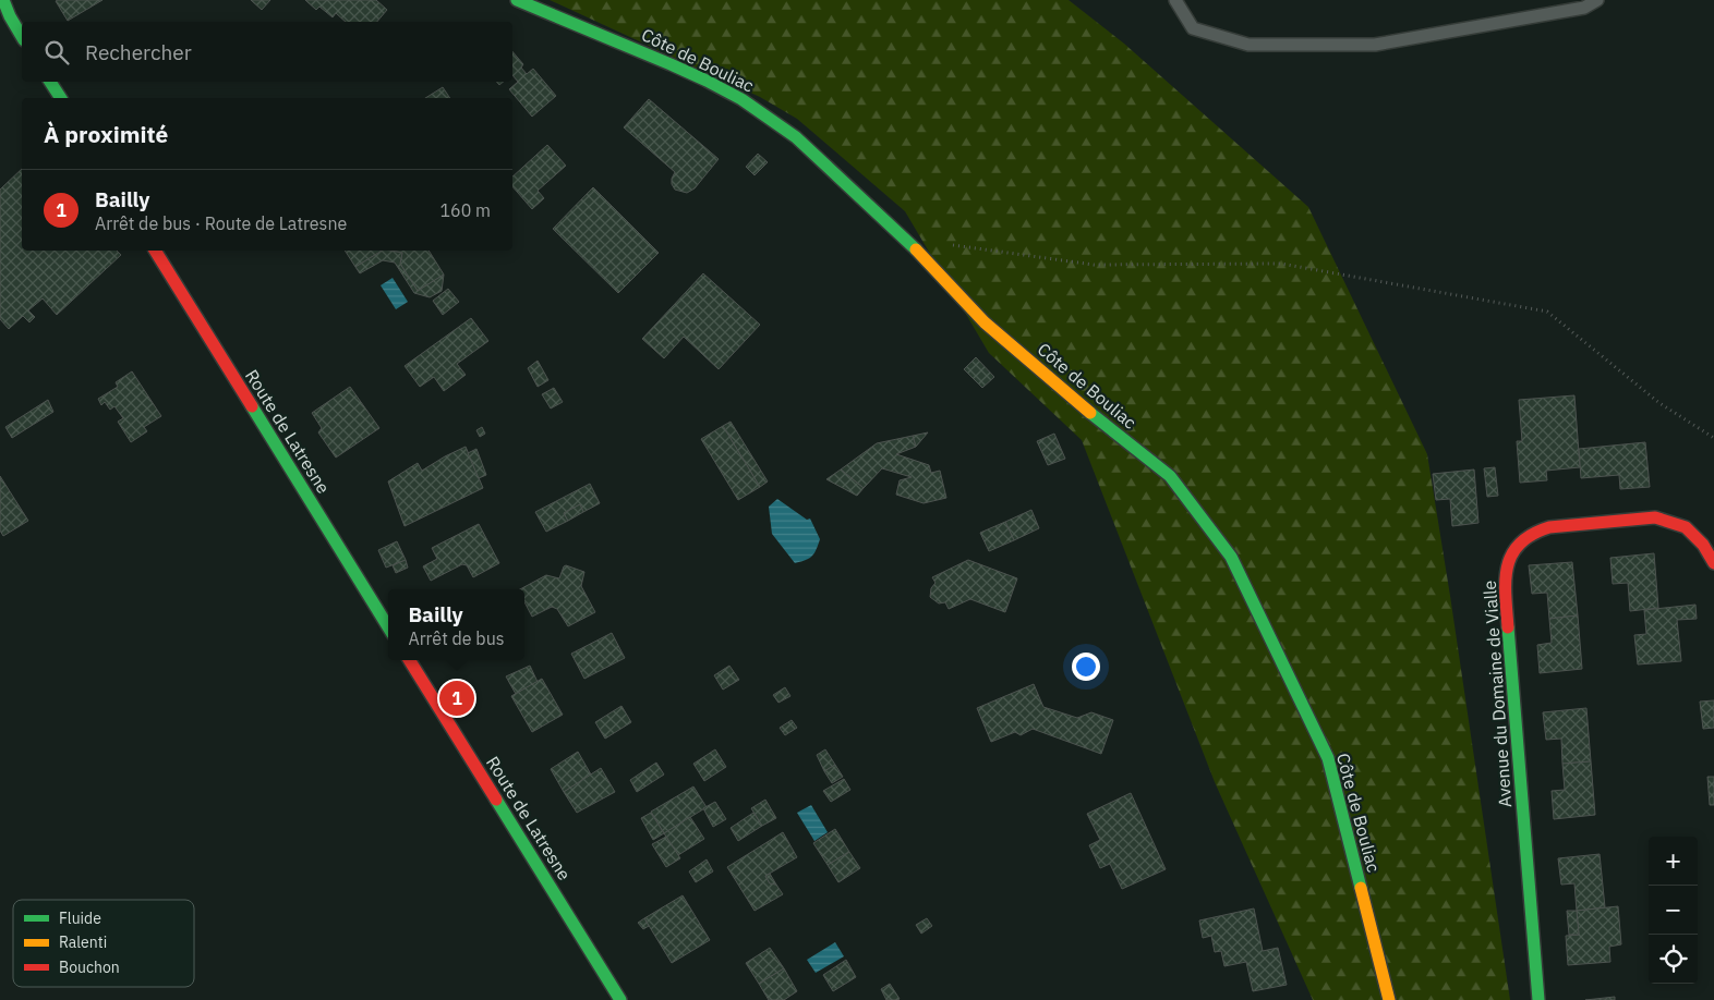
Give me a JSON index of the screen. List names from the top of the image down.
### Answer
{
  "streets": {
    "street": ["Côte de Bouliac", "Route de Latresne", "Avenue du Domaine de Vialle"]
  },
  "legend": ["Fluide", "Ralenti", "Bouchon"],
  "page": {
    "search": "Rechercher",
    "heading": "À proximité",
    "list": [
      {
        "mark": "1",
        "name": "Bailly",
        "note": "Arrêt de bus · Route de Latresne",
        "value": "160 m"
      }
    ],
    "popup": ["Bailly", "Arrêt de bus"],
    "pins": "1",
    "map_buttons": ["+", "−"]
  }
}
